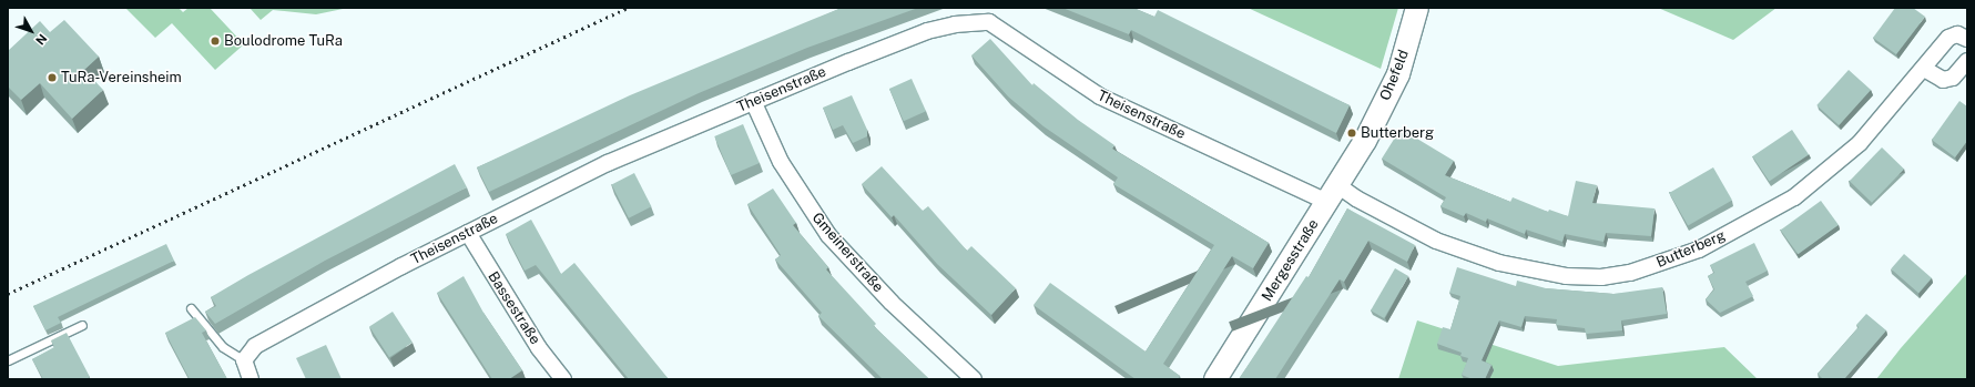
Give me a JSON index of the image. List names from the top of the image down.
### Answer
{
  "streets": {
    "street": [
      "Ohefeld",
      "Theisenstraße",
      "Butterberg",
      "Gmeinerstraße",
      "Mergesstraße",
      "Bassestraße"
    ]
  },
  "crossings": [
    ["Ohefeld", "Mergesstraße"],
    ["Theisenstraße", "Butterberg"],
    ["Theisenstraße", "Gmeinerstraße"],
    ["Theisenstraße", "Mergesstraße"],
    ["Theisenstraße", "Bassestraße"],
    ["Butterberg", "Mergesstraße"]
  ],
  "places": ["Boulodrome TuRa", "TuRa-Vereinsheim", "Butterberg"],
  "north": "bottom right"
}
